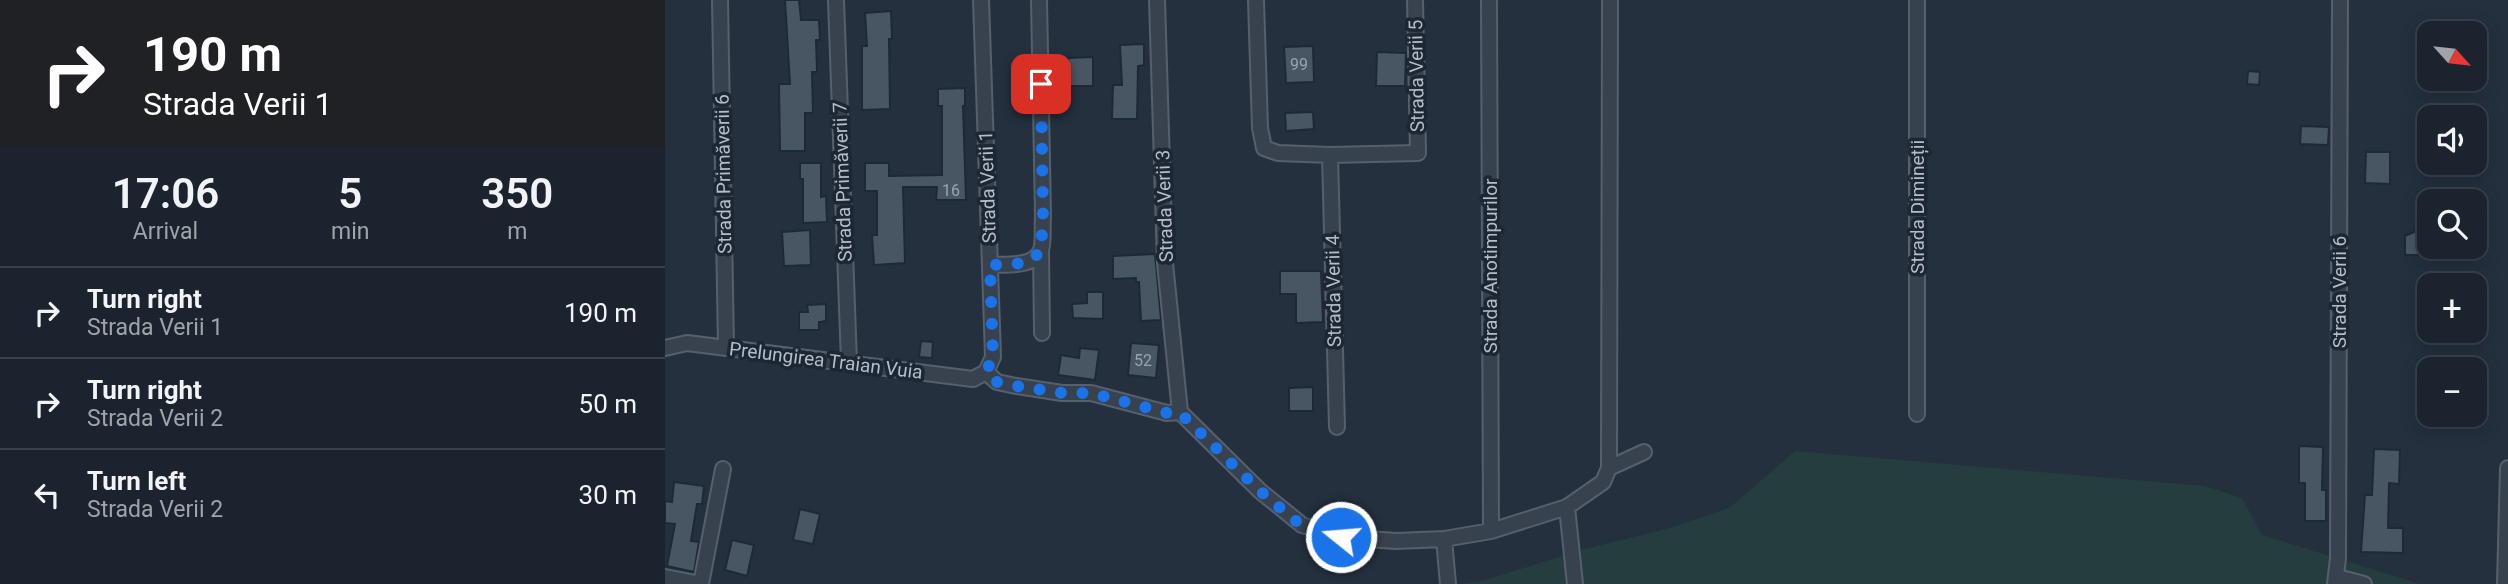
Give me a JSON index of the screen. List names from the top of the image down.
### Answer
{
  "streets": {
    "street": [
      "Strada Verii 5",
      "Strada Primăverii 6",
      "Strada Primăverii 7",
      "Strada Verii 1",
      "Strada Verii 3",
      "Strada Dimineții",
      "Strada Anotimpurilor",
      "Strada Verii 4",
      "Strada Verii 6",
      "Prelungirea Traian Vuia"
    ]
  },
  "crossings": [
    ["Strada Verii 5", "Strada Verii 4"],
    ["Strada Primăverii 6", "Prelungirea Traian Vuia"],
    ["Strada Primăverii 7", "Prelungirea Traian Vuia"],
    ["Strada Verii 1", "Prelungirea Traian Vuia"]
  ],
  "house_numbers": ["99", "16", "52"],
  "north": "bottom right",
  "page": {
    "turn": ["190 m", "Strada Verii 1"],
    "map_buttons": ["+", "−"],
    "eta": [
      "17:06",
      "Arrival",
      "5",
      "min",
      "350",
      "m"
    ],
    "list": [
      {
        "name": "Turn right",
        "note": "Strada Verii 1",
        "value": "190 m"
      },
      {
        "name": "Turn right",
        "note": "Strada Verii 2",
        "value": "50 m"
      },
      {
        "name": "Turn left",
        "note": "Strada Verii 2",
        "value": "30 m"
      }
    ]
  }
}
